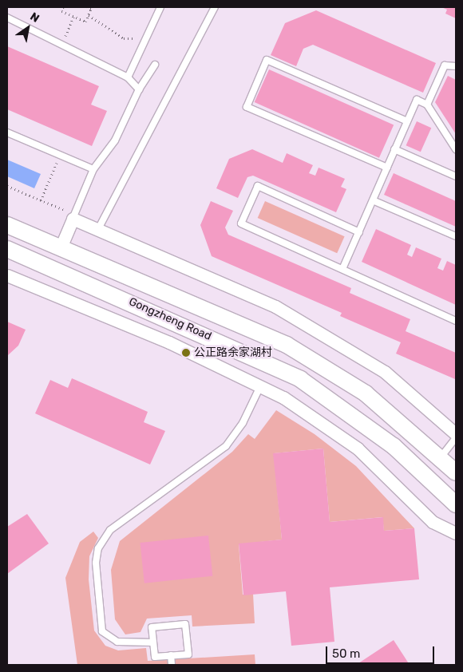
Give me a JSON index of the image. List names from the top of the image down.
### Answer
{
  "streets": {
    "main road": ["Gongzheng Road"]
  },
  "places": ["公正路余家湖村"],
  "scale_bar": "50 m",
  "north": "top right"
}
